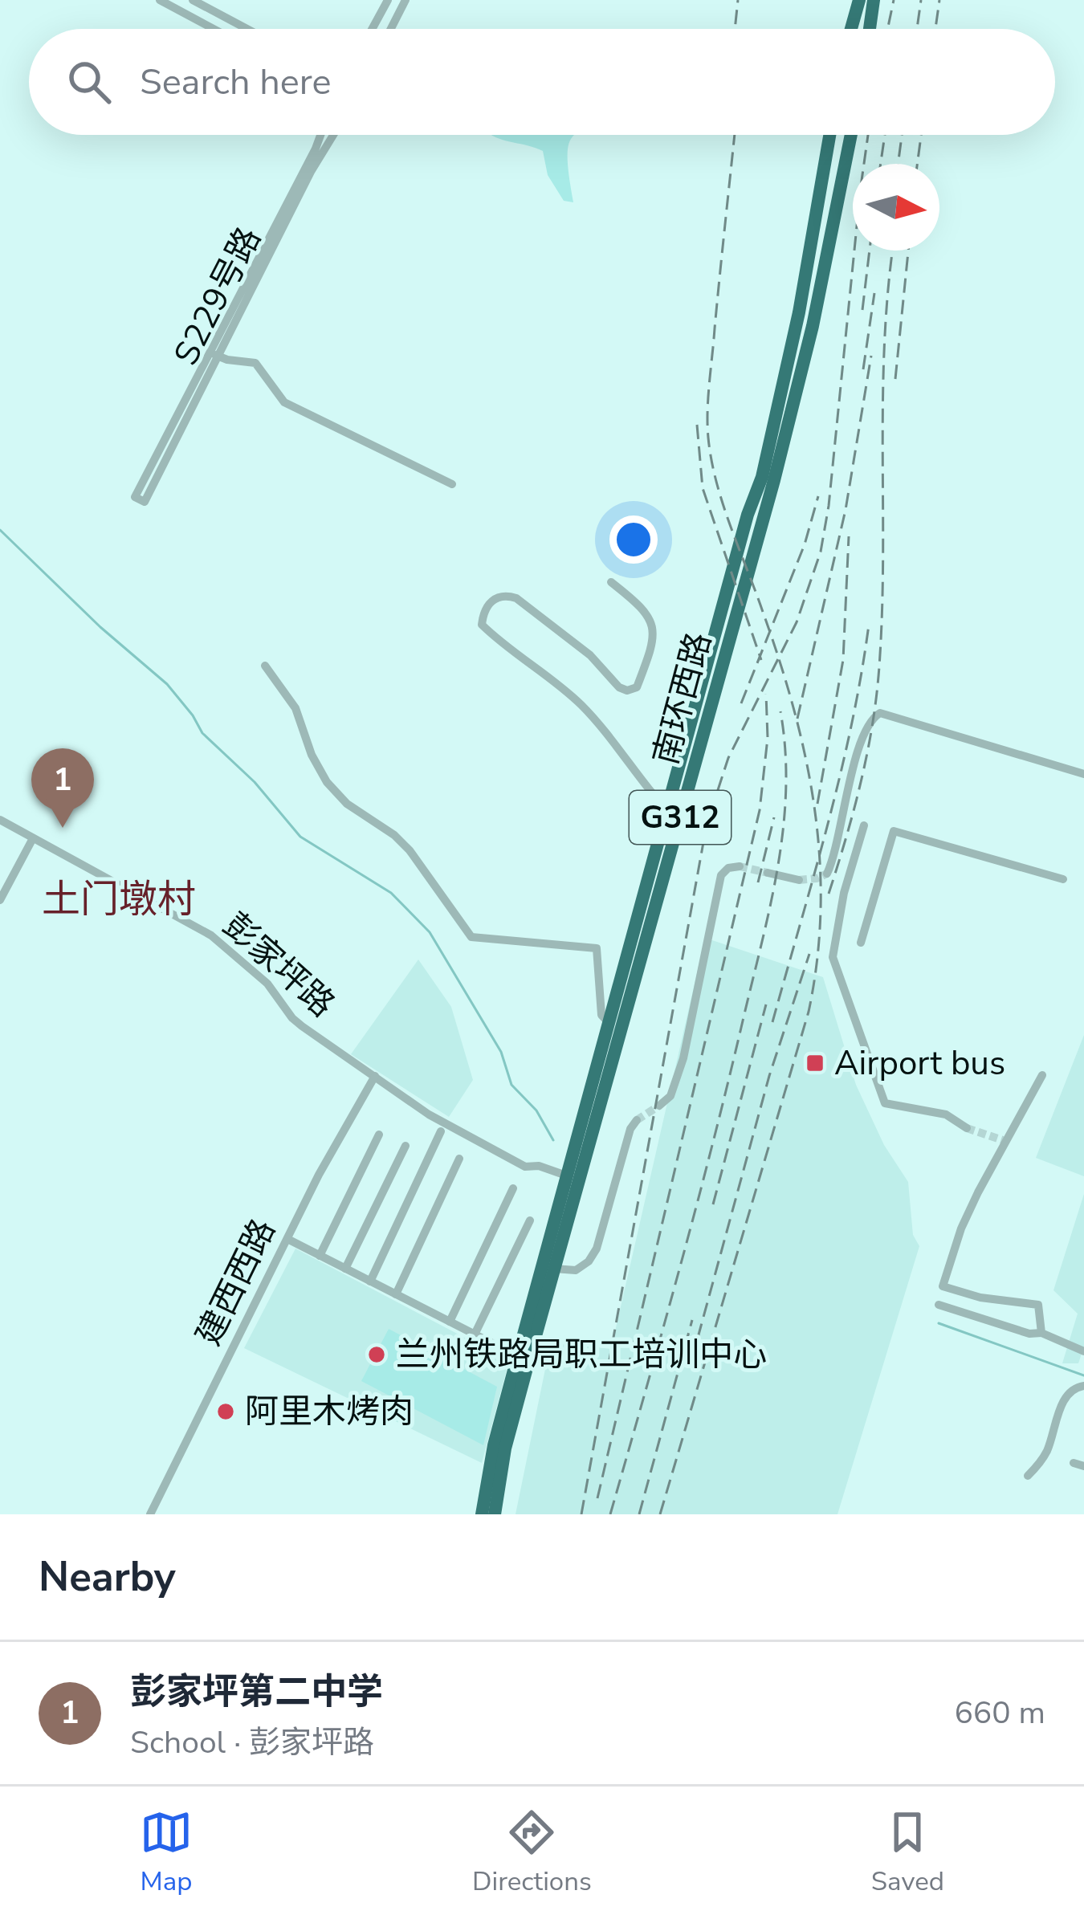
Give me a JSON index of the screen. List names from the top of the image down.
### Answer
{
  "streets": {
    "highway": ["南环西路", "G312"],
    "street": ["S229号路", "彭家坪路", "建西西路"]
  },
  "crossings": [
    ["南环西路", "彭家坪路"],
    ["彭家坪路", "建西西路"]
  ],
  "districts": ["土门墩村"],
  "places": {
    "transit": ["Airport bus"],
    "other": ["兰州铁路局职工培训中心", "阿里木烤肉"]
  },
  "north": "right",
  "page": {
    "search": "Search here",
    "pins": "1",
    "heading": "Nearby",
    "list": [
      {
        "mark": "1",
        "name": "彭家坪第二中学",
        "note": "School · 彭家坪路",
        "value": "660 m"
      }
    ],
    "nav": ["Map", "Directions", "Saved"]
  }
}
